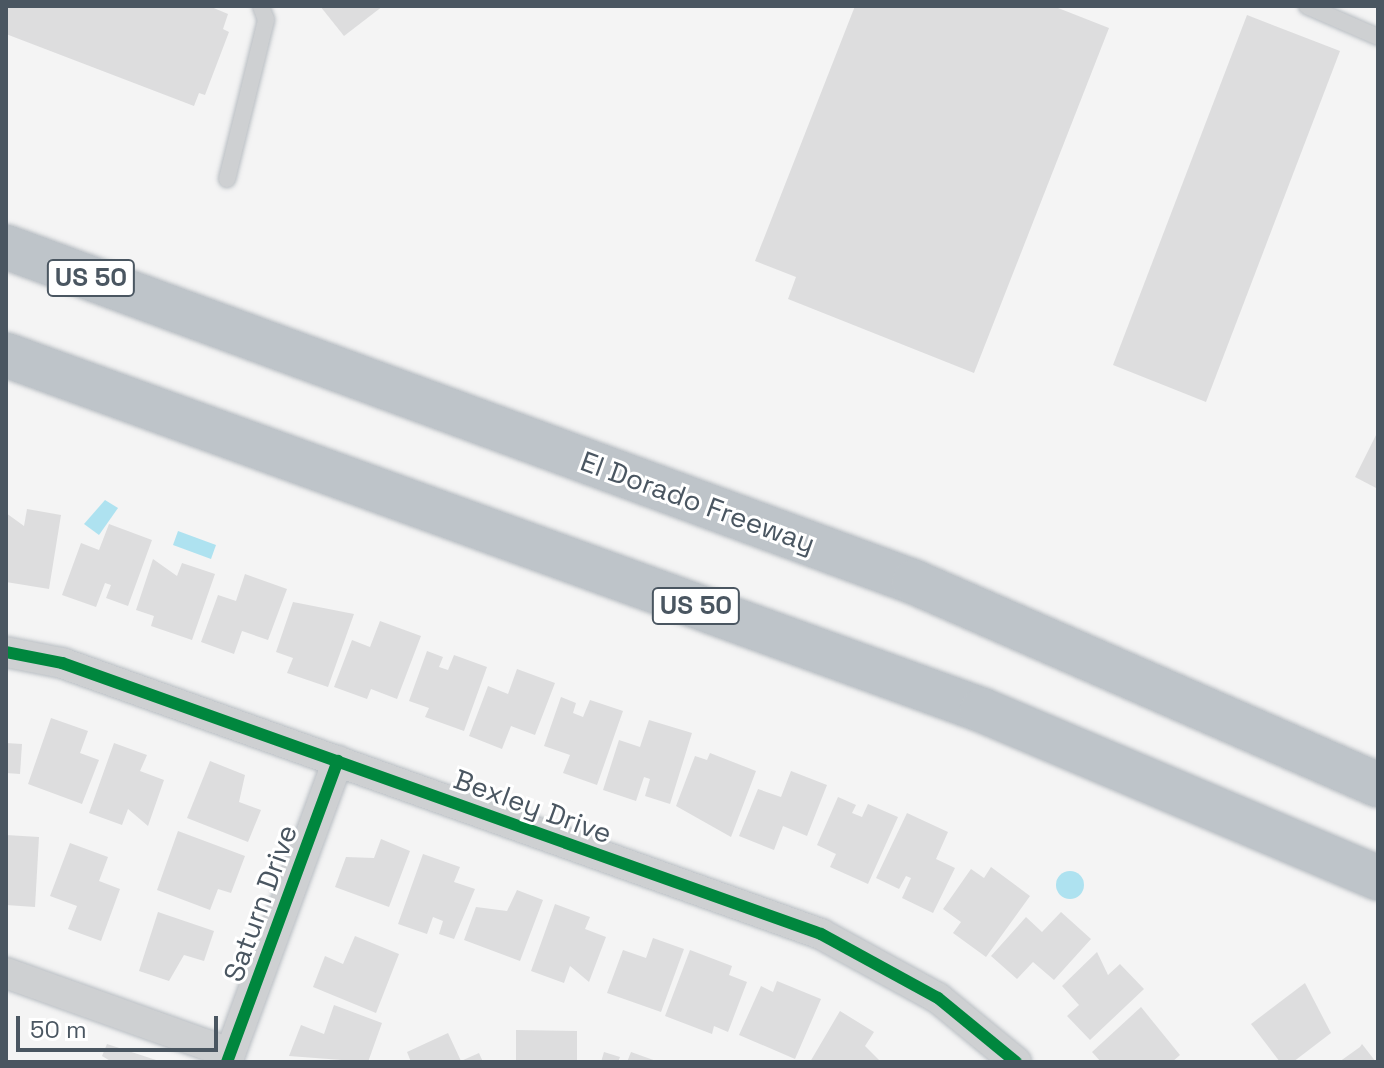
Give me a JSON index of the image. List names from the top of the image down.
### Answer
{
  "streets": {
    "highway": ["US 50", "El Dorado Freeway"],
    "street": ["Bexley Drive", "Saturn Drive"]
  },
  "crossings": [
    ["Bexley Drive", "Saturn Drive"]
  ],
  "scale_bar": "50 m"
}
